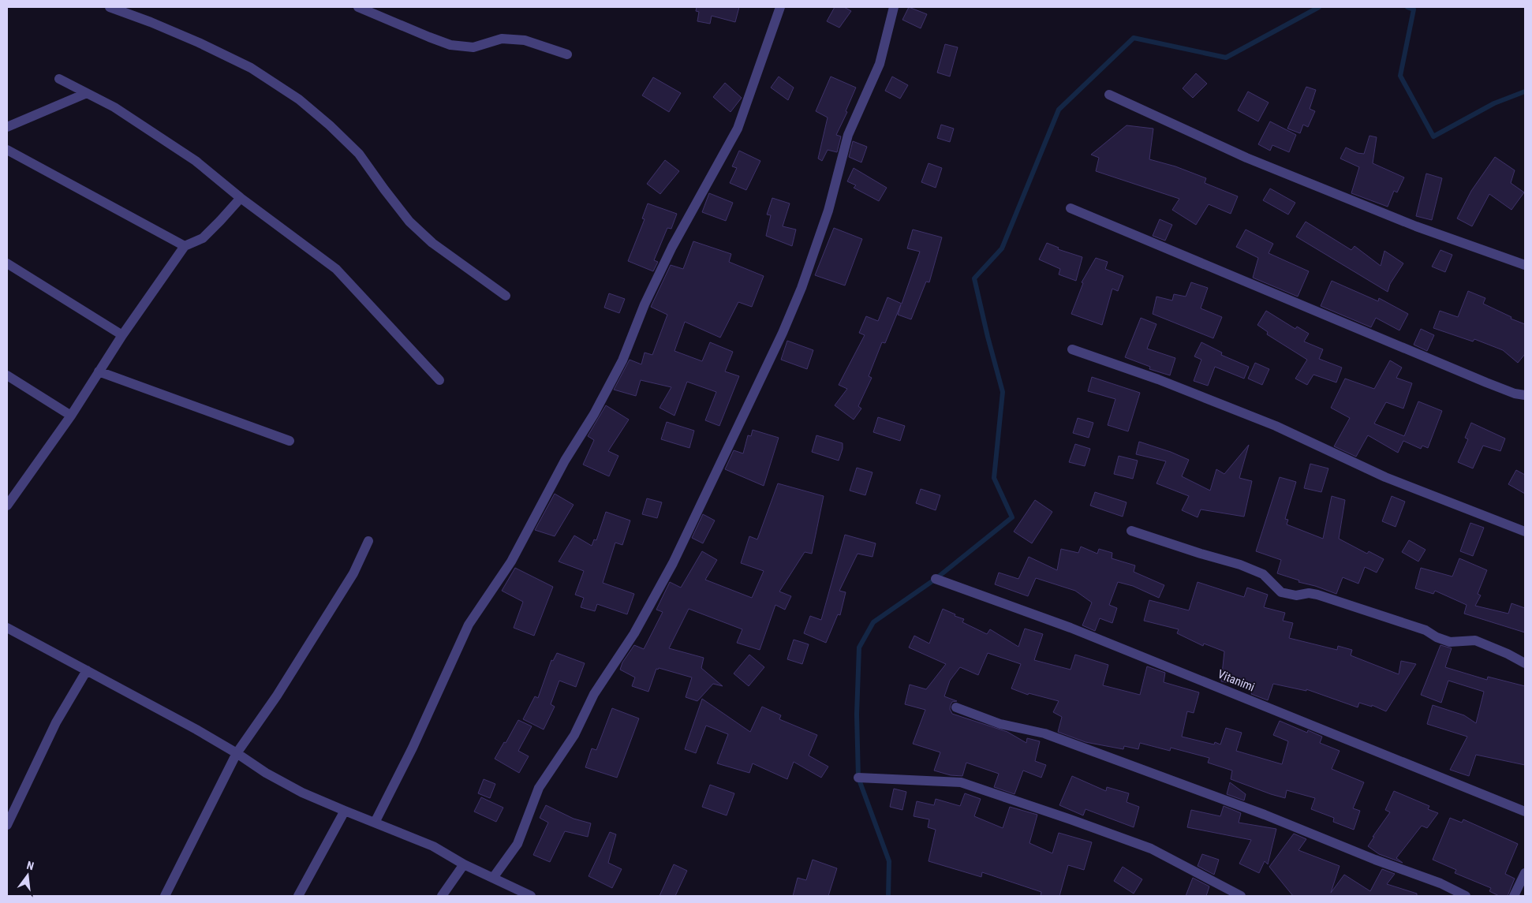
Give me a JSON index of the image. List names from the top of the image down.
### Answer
{
  "streets": {
    "street": ["Vitanimi"]
  },
  "north": "top"
}
